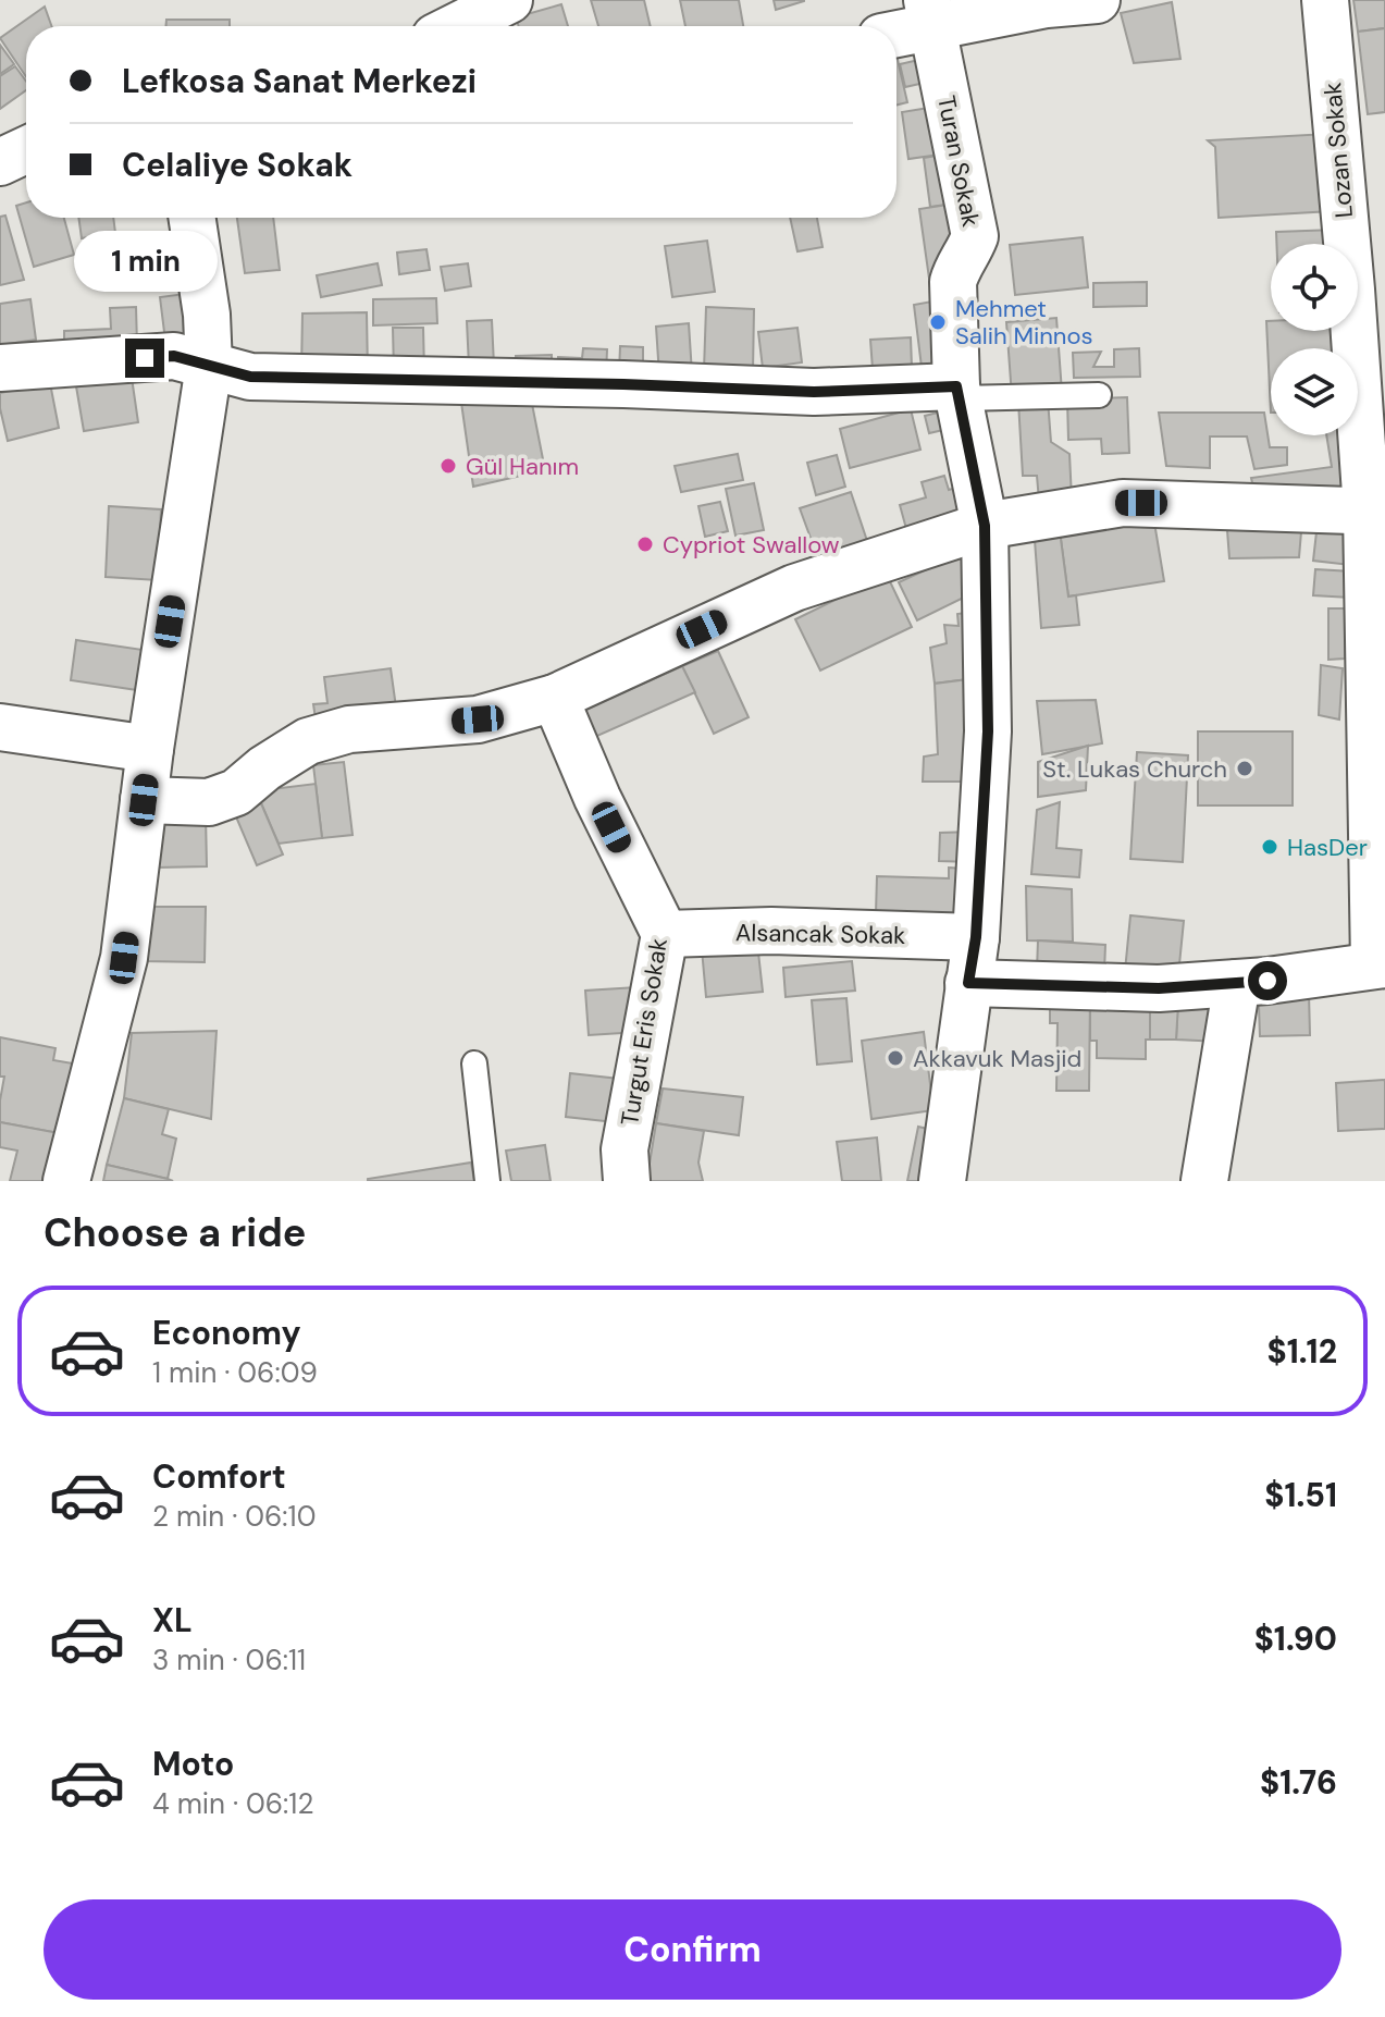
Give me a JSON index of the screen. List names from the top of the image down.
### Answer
{
  "streets": {
    "street": [
      "Lozan Sokak",
      "Turan Sokak",
      "Alsancak Sokak",
      "Turgut Eris Sokak"
    ]
  },
  "crossings": [
    ["Turan Sokak", "Alsancak Sokak"],
    ["Alsancak Sokak", "Turgut Eris Sokak"]
  ],
  "places": [
    "Mehmet Salih Minnos",
    "Gül Hanım",
    "Cypriot Swallow",
    "St. Lukas Church",
    "HasDer",
    "Akkavuk Masjid"
  ],
  "page": {
    "banner": ["Lefkosa Sanat Merkezi", "Celaliye Sokak"],
    "bubble": "1 min",
    "heading": "Choose a ride",
    "list": [
      {
        "name": "Economy",
        "note": "1 min · 06:09",
        "value": "$1.12"
      },
      {
        "name": "Comfort",
        "note": "2 min · 06:10",
        "value": "$1.51"
      },
      {
        "name": "XL",
        "note": "3 min · 06:11",
        "value": "$1.90"
      },
      {
        "name": "Moto",
        "note": "4 min · 06:12",
        "value": "$1.76"
      }
    ],
    "buttons": "Confirm"
  }
}
